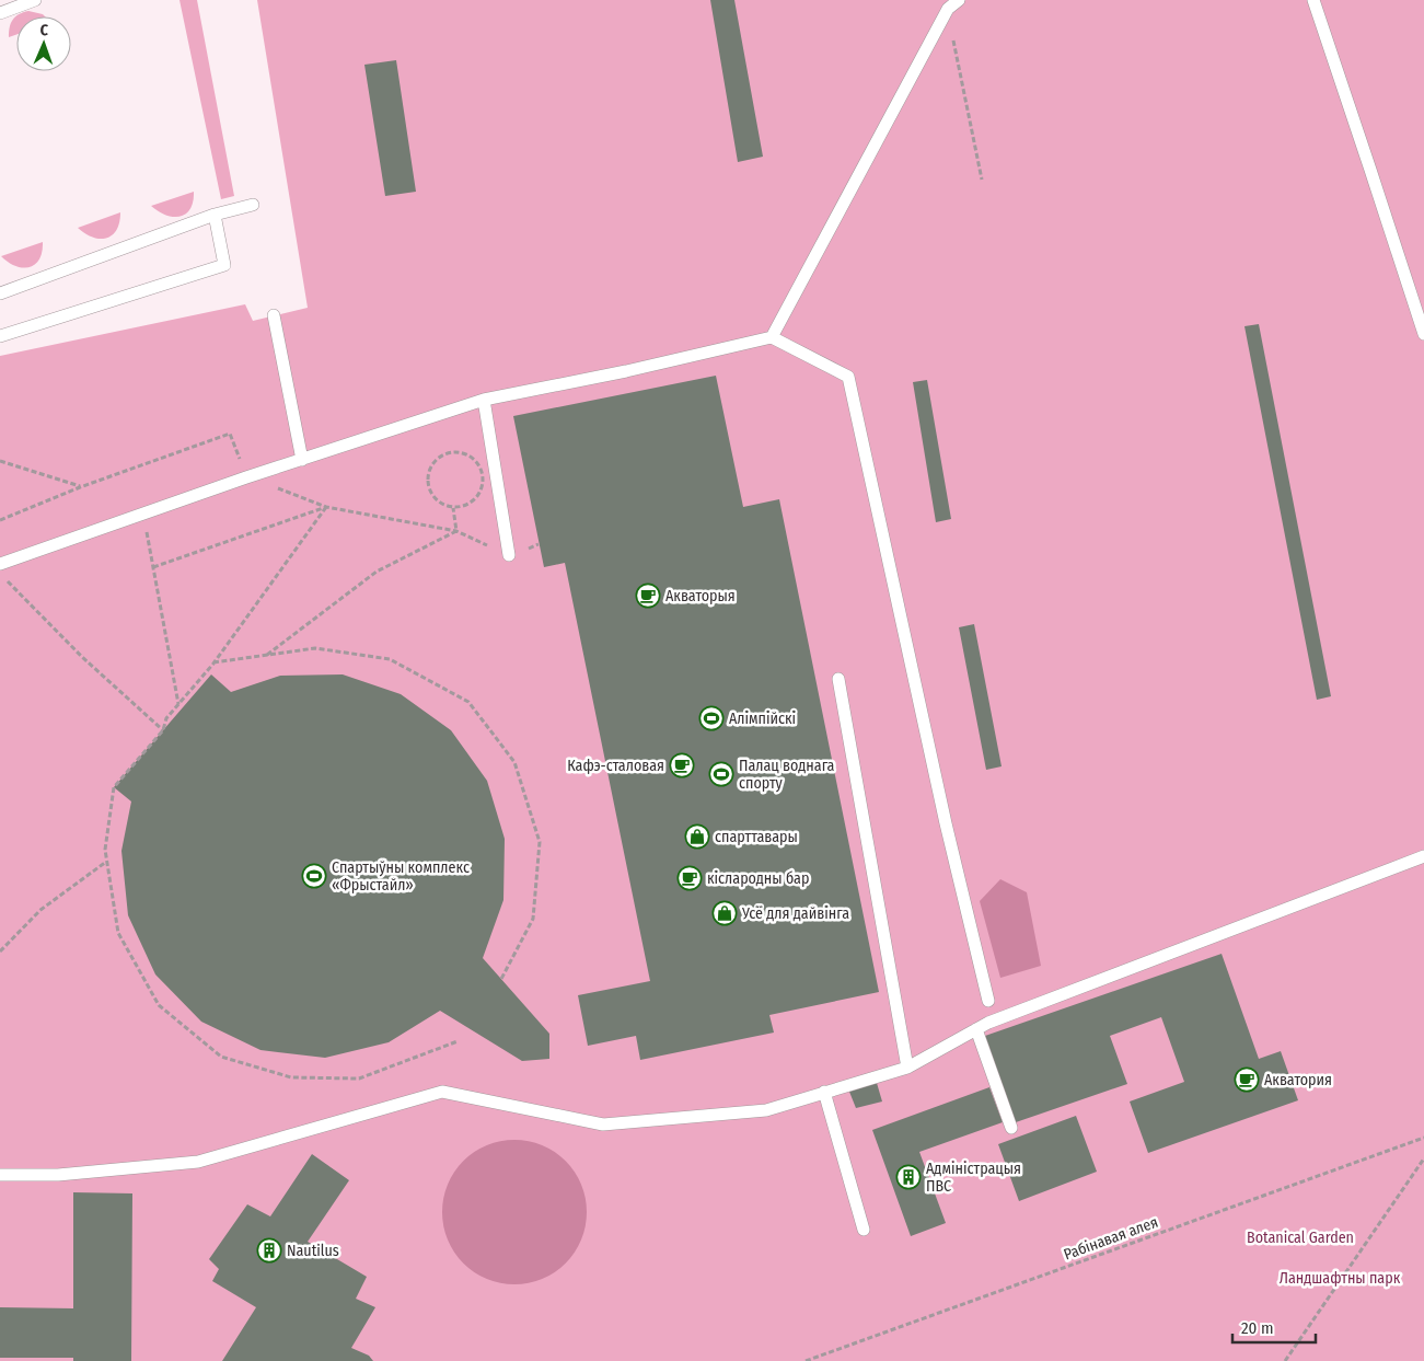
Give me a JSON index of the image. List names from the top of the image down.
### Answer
{
  "streets": {
    "path": ["Рабінавая алея"]
  },
  "parks": ["Botanical Garden", "Ландшафтны парк"],
  "places": {
    "cafe": [
      "Акваторыя",
      "Кафэ-сталовая",
      "кіслародны бар",
      "Акватория"
    ],
    "sports": ["Алімпійскі", "Палац воднага спорту", "Спартыўны комплекс «Фрыстайл»"],
    "shop": ["спарттавары", "Усё для дайвінга"],
    "building": ["Адміністрацыя ПВС", "Nautilus"]
  },
  "scale_bar": "20 m",
  "north": "top"
}
